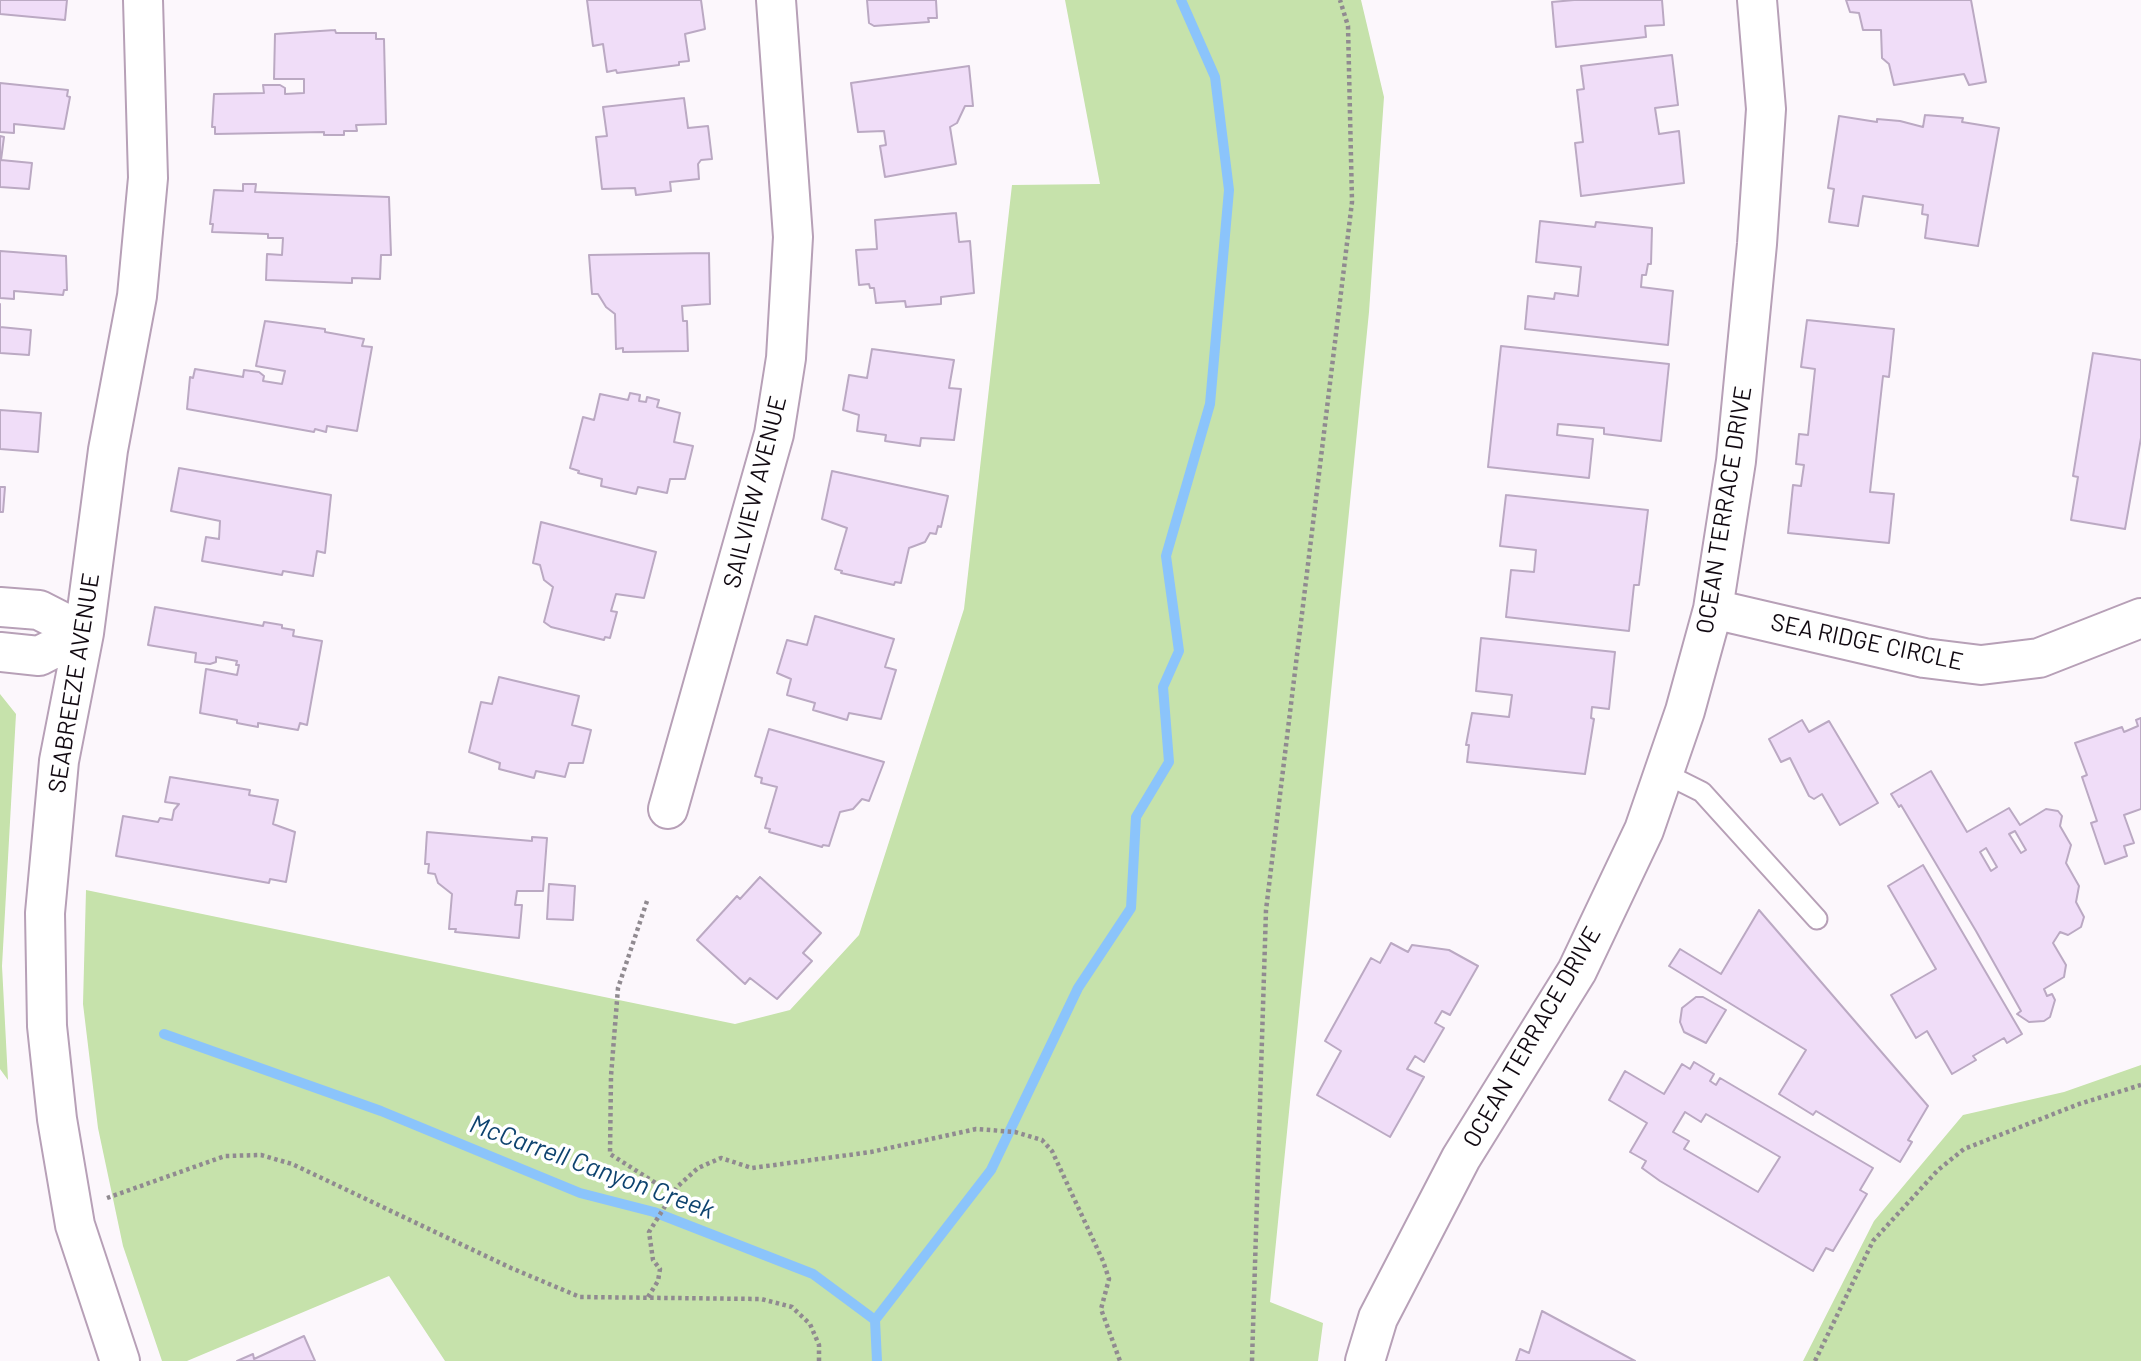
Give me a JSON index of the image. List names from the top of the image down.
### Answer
{
  "streets": {
    "street": [
      "SAILVIEW AVENUE",
      "OCEAN TERRACE DRIVE",
      "SEA RIDGE CIRCLE",
      "SEABREEZE AVENUE"
    ]
  },
  "crossings": [
    ["OCEAN TERRACE DRIVE", "SEA RIDGE CIRCLE"]
  ],
  "water": ["McCarrell Canyon Creek"]
}
